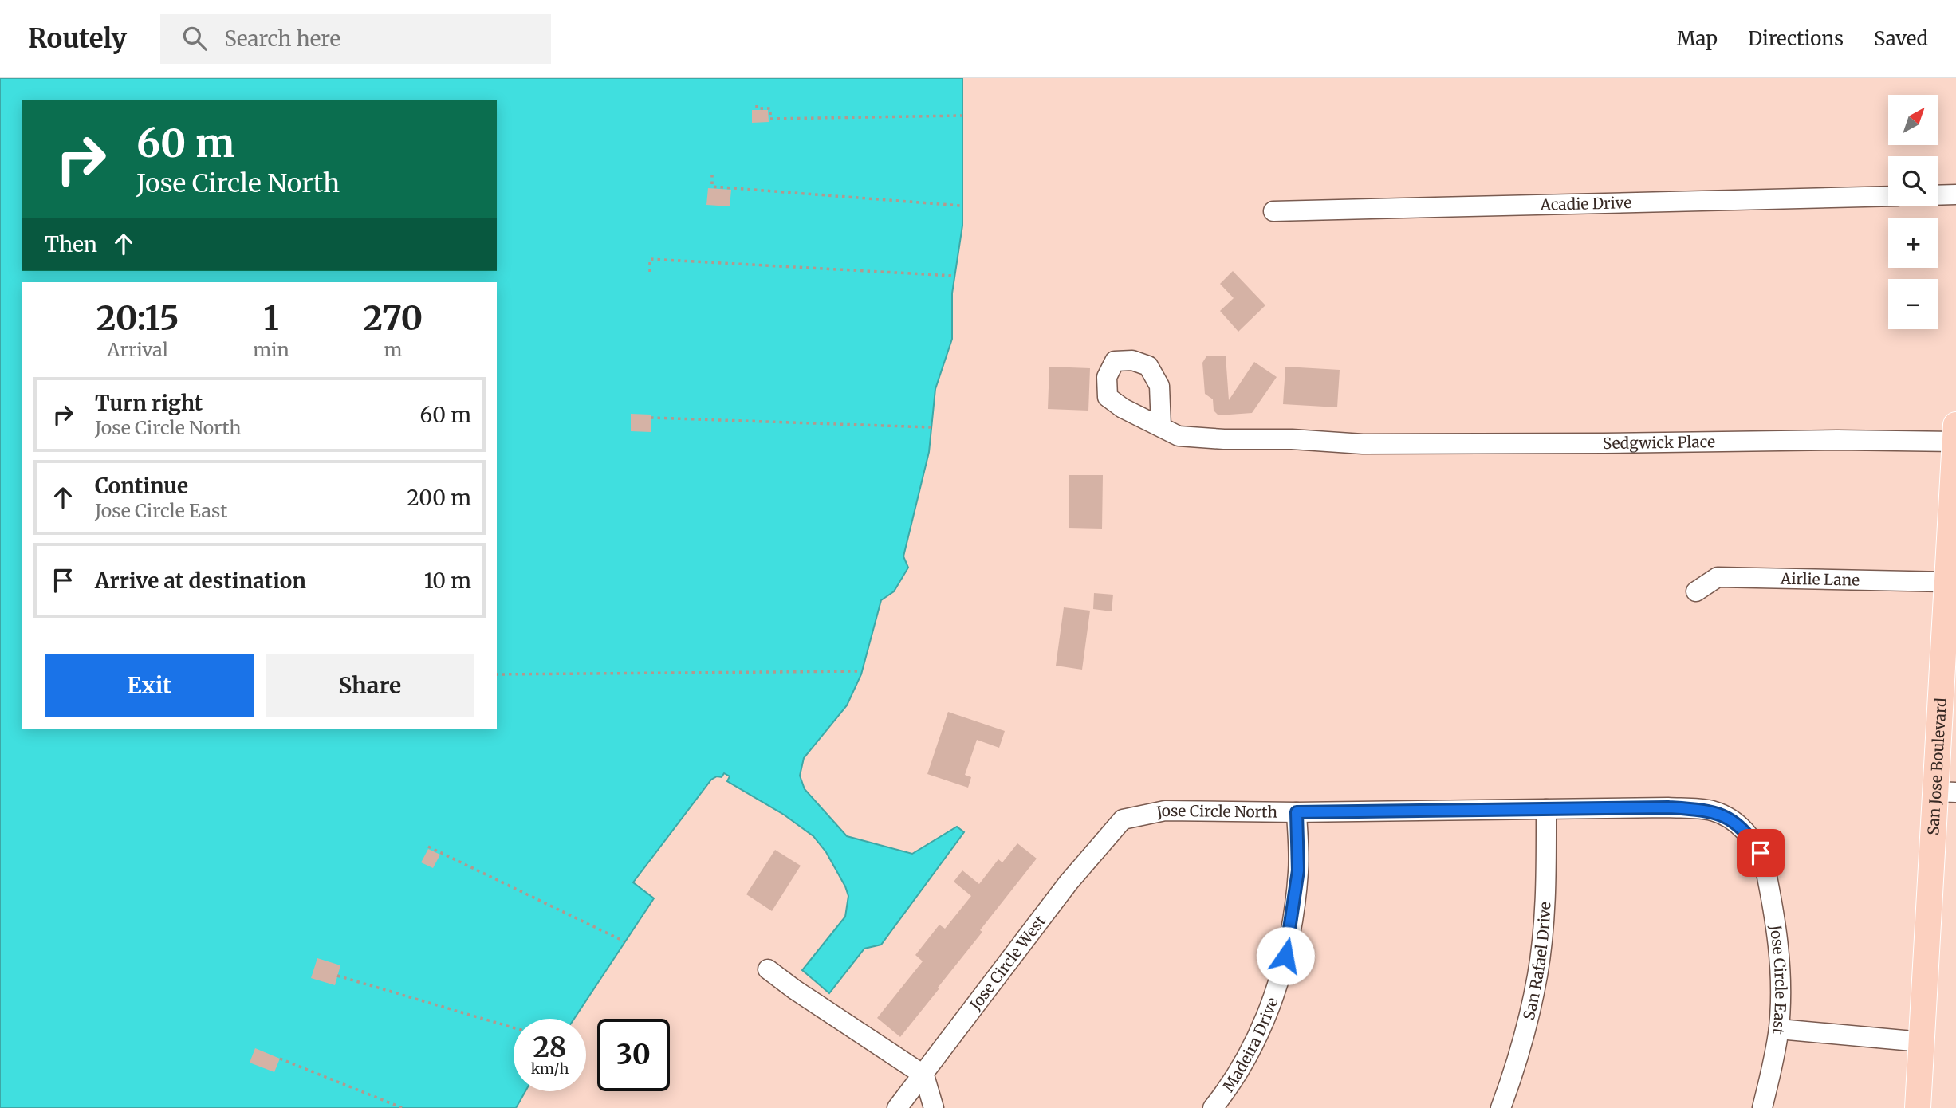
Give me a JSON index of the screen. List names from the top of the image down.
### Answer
{
  "streets": {
    "main road": ["San Jose Boulevard"],
    "street": [
      "Acadie Drive",
      "Sedgwick Place",
      "Airlie Lane",
      "Jose Circle North",
      "San Rafael Drive",
      "Jose Circle West",
      "Jose Circle East",
      "Madeira Drive"
    ]
  },
  "crossings": [
    ["Sedgwick Place", "San Jose Boulevard"],
    ["Airlie Lane", "San Jose Boulevard"],
    ["San Jose Boulevard", "Jose Circle East"],
    ["Jose Circle North", "San Rafael Drive"],
    ["Jose Circle North", "Jose Circle West"],
    ["Jose Circle North", "Jose Circle East"],
    ["Jose Circle North", "Madeira Drive"]
  ],
  "north": "top right",
  "page": {
    "header": "Routely",
    "search": "Search here",
    "nav": ["Map", "Directions", "Saved"],
    "map_buttons": ["+", "−"],
    "turn": ["60 m", "Jose Circle North"],
    "then": "Then",
    "eta": [
      "20:15",
      "Arrival",
      "1",
      "min",
      "270",
      "m"
    ],
    "list": [
      {
        "name": "Turn right",
        "note": "Jose Circle North",
        "value": "60 m"
      },
      {
        "name": "Continue",
        "note": "Jose Circle East",
        "value": "200 m"
      },
      {
        "name": "Arrive at destination",
        "value": "10 m"
      }
    ],
    "buttons": ["Exit", "Share"],
    "speed": "28 km/h",
    "limit": "30"
  }
}
